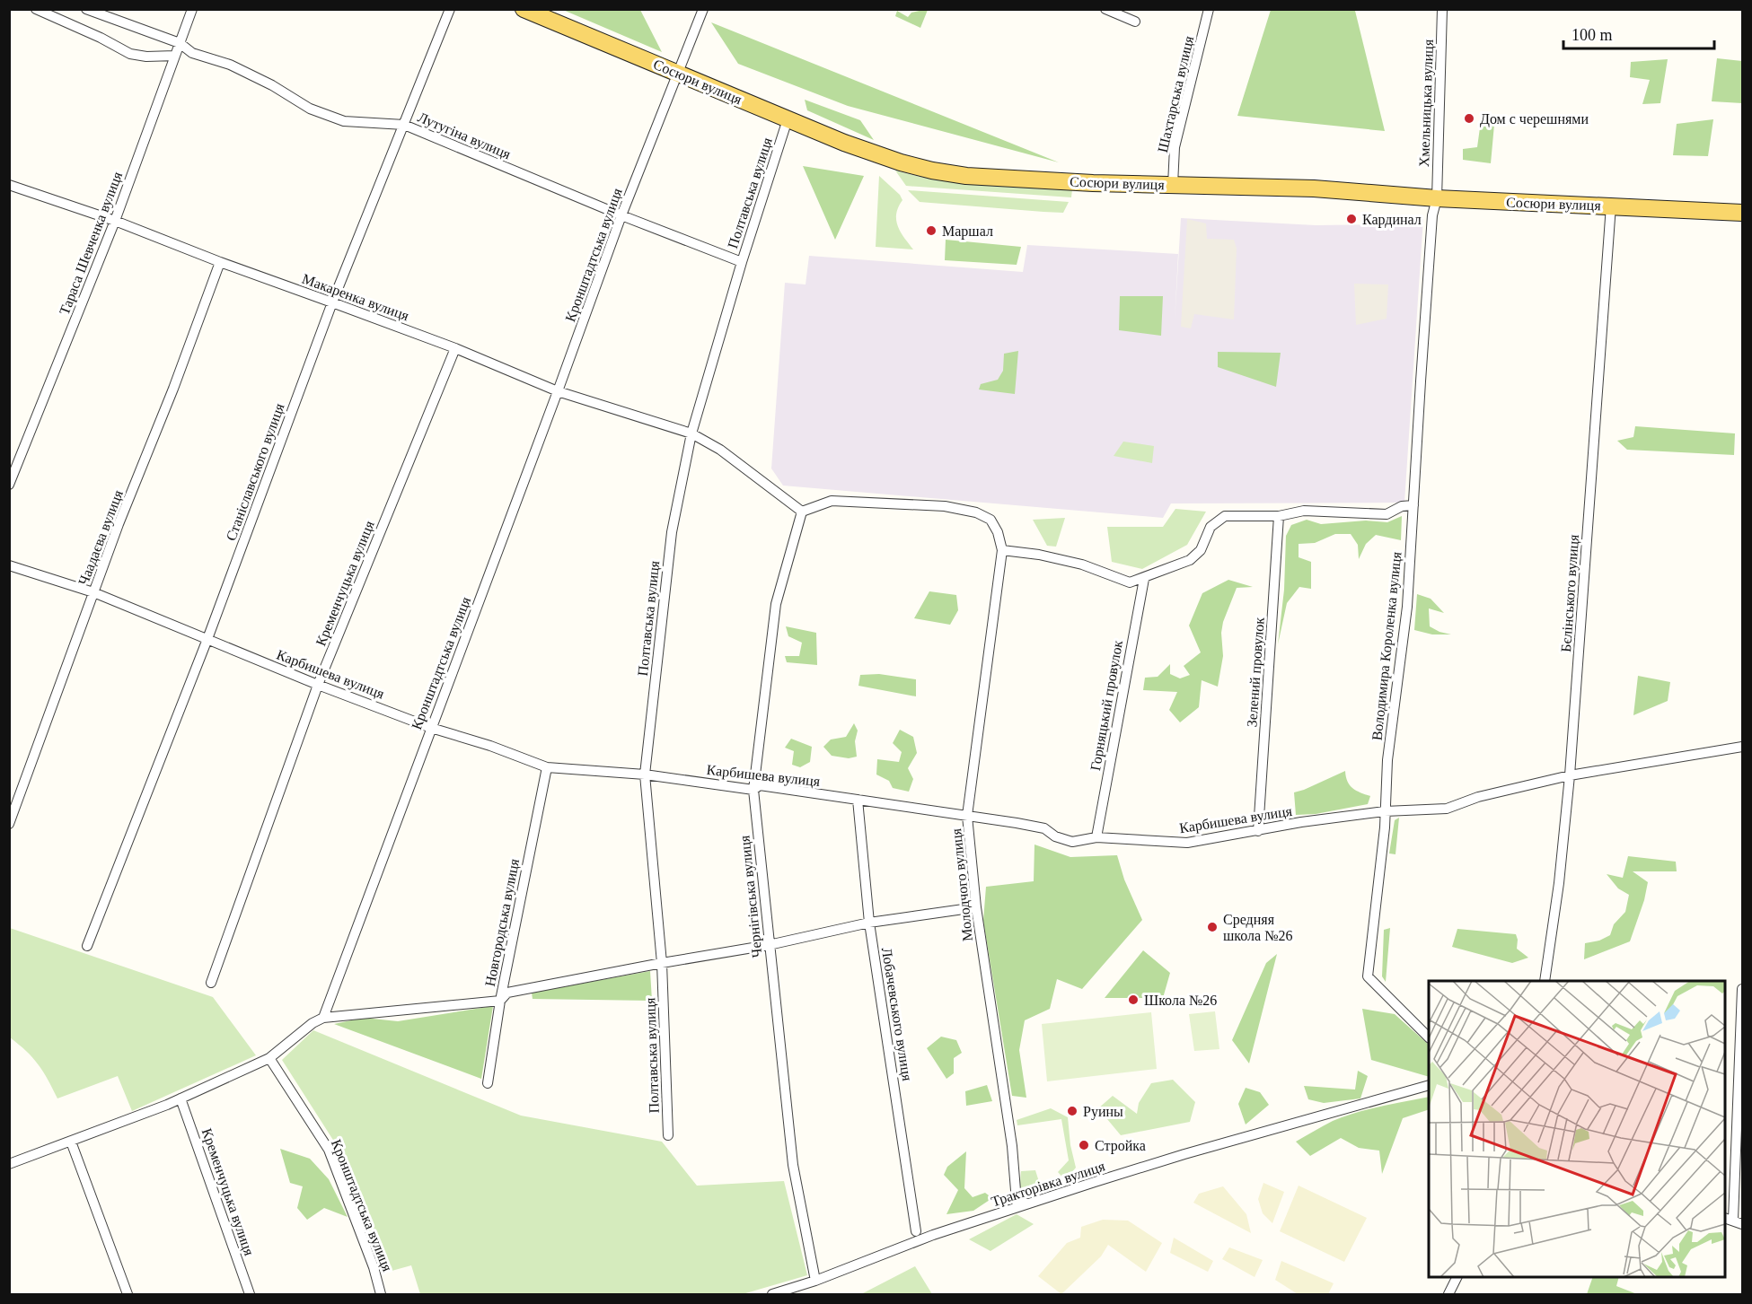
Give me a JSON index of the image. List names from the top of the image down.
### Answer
{
  "streets": {
    "main road": ["Сосюри вулиця"],
    "street": [
      "Шахтарська вулиця",
      "Хмельницька вулиця",
      "Лутугіна вулиця",
      "Полтавська вулиця",
      "Тараса Шевченка вулиця",
      "Кронштадтська вулиця",
      "Макаренка вулиця",
      "Станіславського вулиця",
      "Чаадаєва вулиця",
      "Кременчуцька вулиця",
      "Бєлінського вулиця",
      "Володимира Короленка вулиця",
      "Зелений провулок",
      "Карбишева вулиця",
      "Горняцький провулок",
      "Молодчого вулиця",
      "Чернігівська вулиця",
      "Новгородська вулиця",
      "Лобачевського вулиця",
      "Тракторівка вулиця"
    ]
  },
  "crossings": [
    ["Сосюри вулиця", "Шахтарська вулиця"],
    ["Сосюри вулиця", "Хмельницька вулиця"],
    ["Сосюри вулиця", "Полтавська вулиця"],
    ["Сосюри вулиця", "Кронштадтська вулиця"],
    ["Сосюри вулиця", "Бєлінського вулиця"],
    ["Сосюри вулиця", "Володимира Короленка вулиця"],
    ["Хмельницька вулиця", "Володимира Короленка вулиця"],
    ["Лутугіна вулиця", "Полтавська вулиця"],
    ["Лутугіна вулиця", "Тараса Шевченка вулиця"],
    ["Лутугіна вулиця", "Кронштадтська вулиця"],
    ["Лутугіна вулиця", "Станіславського вулиця"],
    ["Полтавська вулиця", "Макаренка вулиця"],
    ["Полтавська вулиця", "Карбишева вулиця"],
    ["Тараса Шевченка вулиця", "Макаренка вулиця"],
    ["Кронштадтська вулиця", "Макаренка вулиця"],
    ["Кронштадтська вулиця", "Карбишева вулиця"],
    ["Макаренка вулиця", "Станіславського вулиця"],
    ["Макаренка вулиця", "Чаадаєва вулиця"],
    ["Макаренка вулиця", "Кременчуцька вулиця"],
    ["Макаренка вулиця", "Чернігівська вулиця"],
    ["Станіславського вулиця", "Карбишева вулиця"],
    ["Чаадаєва вулиця", "Карбишева вулиця"],
    ["Кременчуцька вулиця", "Карбишева вулиця"],
    ["Бєлінського вулиця", "Карбишева вулиця"],
    ["Володимира Короленка вулиця", "Карбишева вулиця"],
    ["Зелений провулок", "Карбишева вулиця"],
    ["Карбишева вулиця", "Горняцький провулок"],
    ["Карбишева вулиця", "Молодчого вулиця"],
    ["Карбишева вулиця", "Чернігівська вулиця"],
    ["Карбишева вулиця", "Новгородська вулиця"],
    ["Карбишева вулиця", "Лобачевського вулиця"],
    ["Молодчого вулиця", "Тракторівка вулиця"],
    ["Чернігівська вулиця", "Тракторівка вулиця"]
  ],
  "places": [
    "Дом с черешнями",
    "Кардинал",
    "Маршал",
    "Средняя школа №26",
    "Школа №26",
    "Руины",
    "Стройка"
  ],
  "scale_bar": "100 m"
}
